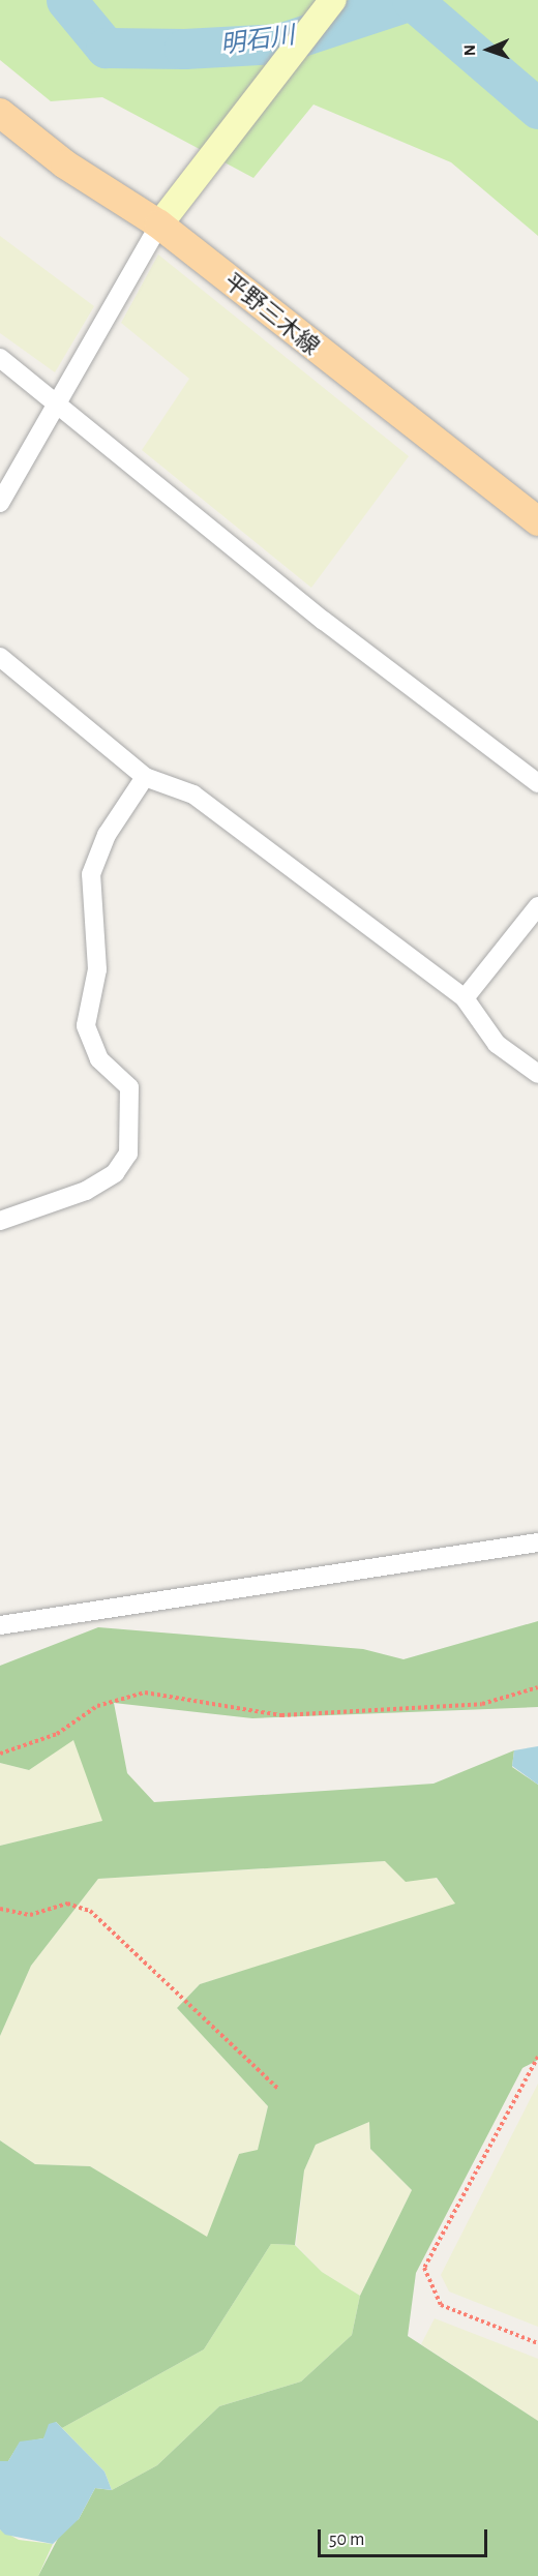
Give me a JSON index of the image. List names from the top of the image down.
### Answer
{
  "streets": {
    "main road": ["平野三木線"]
  },
  "water": ["明石川"],
  "scale_bar": "50 m",
  "north": "left"
}
